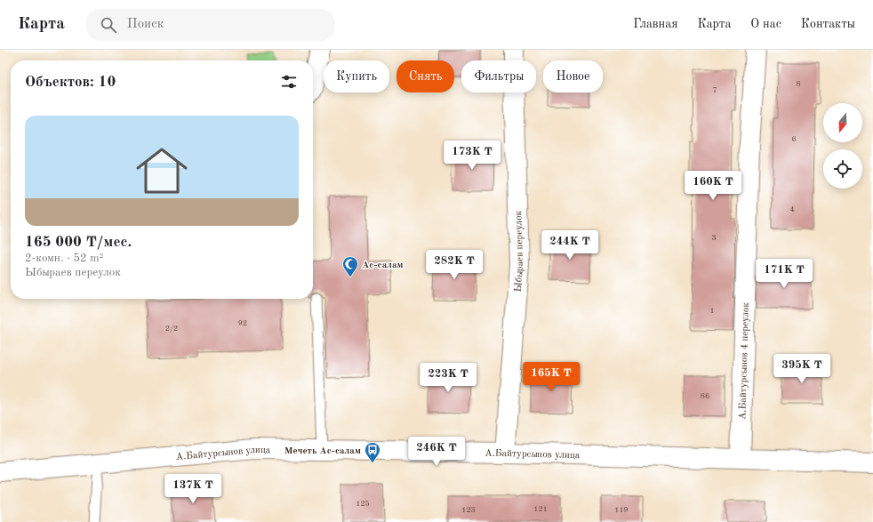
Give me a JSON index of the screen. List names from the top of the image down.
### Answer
{
  "streets": {
    "street": ["Ыбыраев переулок", "А.Байтурсынов 4 переулок", "А.Байтурсынов улица"]
  },
  "crossings": [
    ["Ыбыраев переулок", "А.Байтурсынов улица"],
    ["А.Байтурсынов 4 переулок", "А.Байтурсынов улица"]
  ],
  "places": {
    "mosque": ["Ас-салам"],
    "bus stop": ["Мечеть Ас-салам"]
  },
  "house_numbers": [
    "8",
    "7",
    "6",
    "4",
    "3",
    "1",
    "92",
    "2/2",
    "86",
    "125",
    "121",
    "123",
    "119"
  ],
  "north": "bottom",
  "page": {
    "header": "Карта",
    "search": "Поиск",
    "nav": [
      "Главная",
      "Карта",
      "О нас",
      "Контакты"
    ],
    "chip": [
      "Купить",
      "Снять",
      "Фильтры",
      "Новое"
    ],
    "heading": "Объектов: 10",
    "list": [
      {
        "name": "165 000 ₸/мес.",
        "note": "2-комн. · 52 m² · Ыбыраев переулок"
      }
    ],
    "price": [
      "173K ₸",
      "160K ₸",
      "244K ₸",
      "282K ₸",
      "171K ₸",
      "395K ₸",
      "165K ₸",
      "223K ₸",
      "246K ₸",
      "137K ₸"
    ]
  }
}
